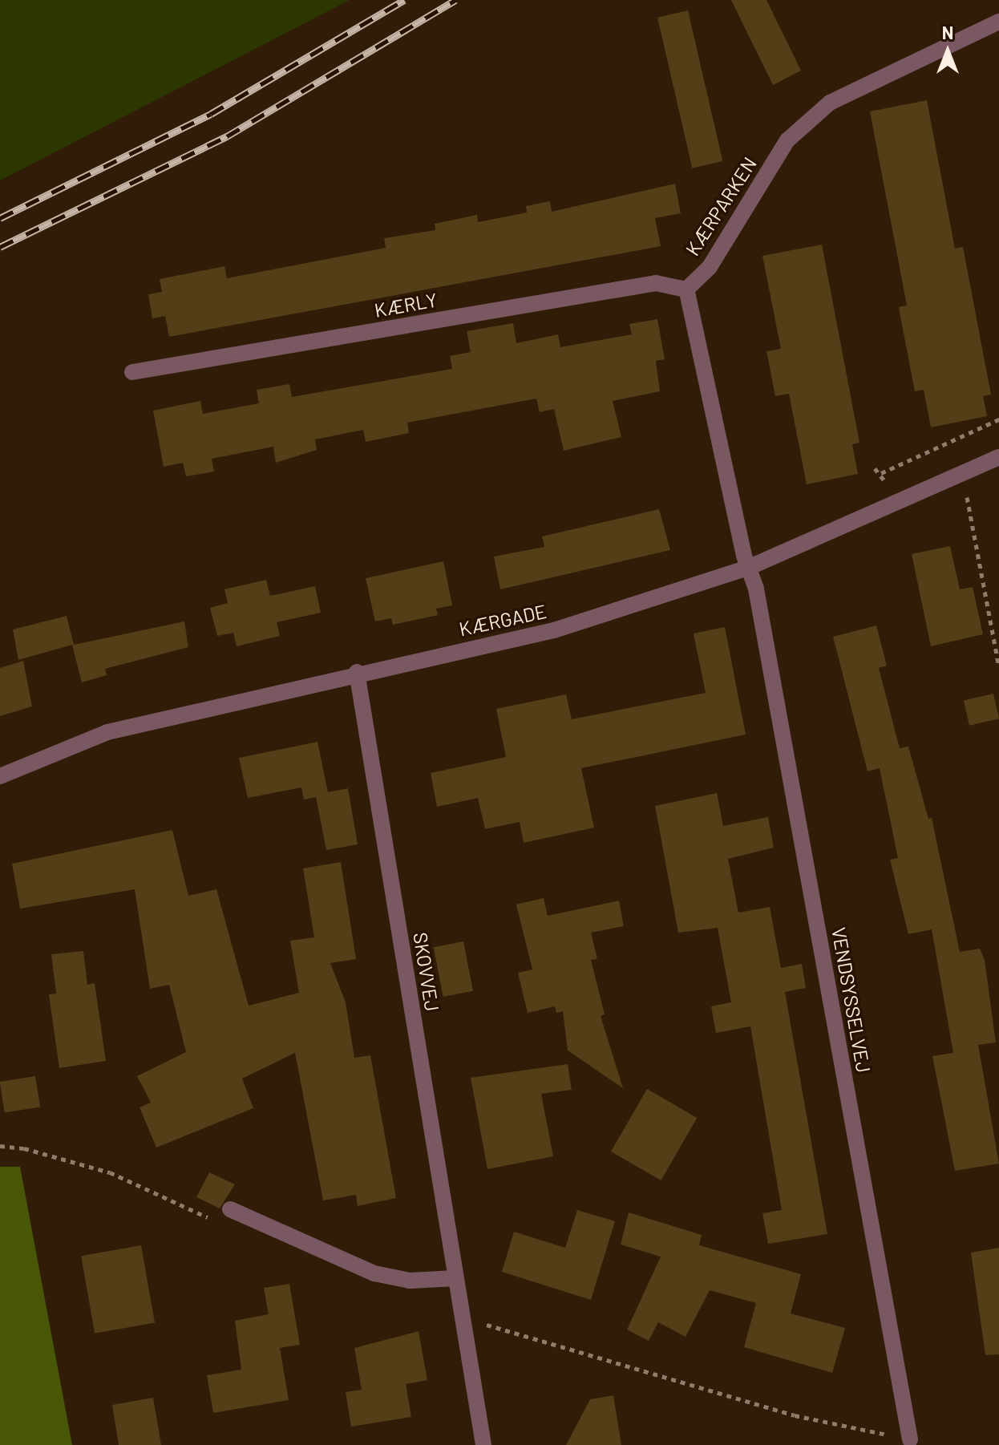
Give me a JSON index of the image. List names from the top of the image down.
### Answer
{
  "streets": {
    "street": [
      "KÆRPARKEN",
      "KÆRLY",
      "KÆRGADE",
      "SKOVVEJ",
      "VENDSYSSELVEJ"
    ]
  },
  "crossings": [
    ["KÆRPARKEN", "KÆRLY"],
    ["KÆRGADE", "SKOVVEJ"],
    ["KÆRGADE", "VENDSYSSELVEJ"]
  ],
  "north": "top"
}
